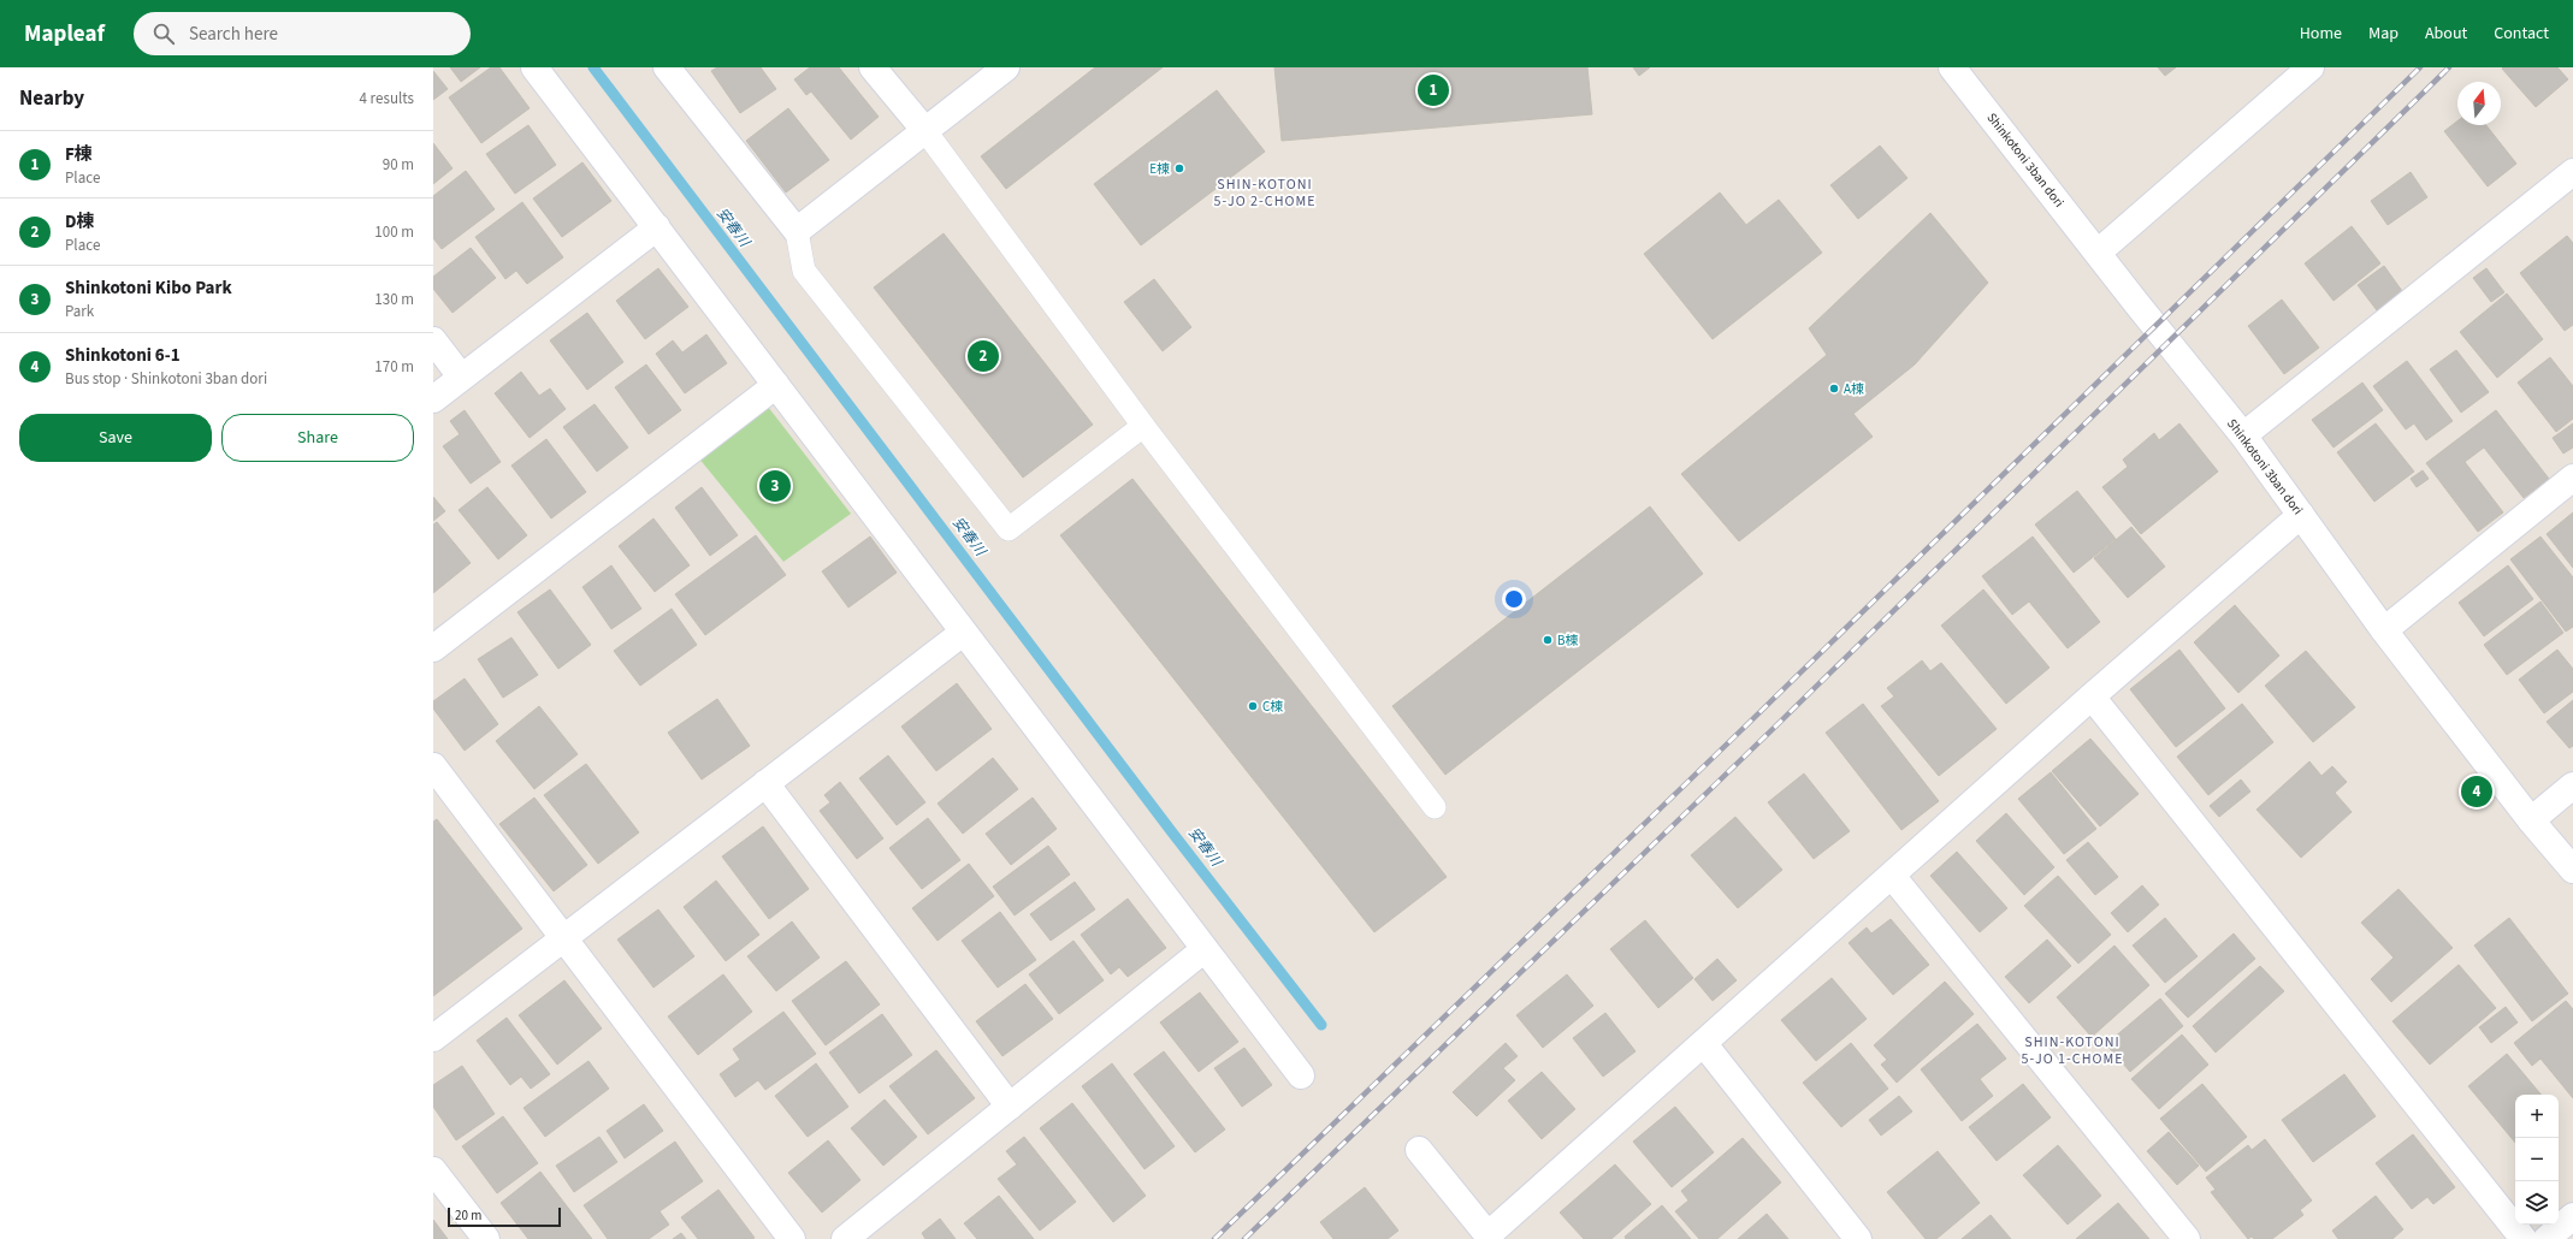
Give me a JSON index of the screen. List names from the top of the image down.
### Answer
{
  "streets": {
    "street": ["Shinkotoni 3ban dori"]
  },
  "districts": ["SHIN-KOTONI 5-JO 2-CHOME", "SHIN-KOTONI 5-JO 1-CHOME"],
  "water": ["安春川"],
  "places": [
    "E棟",
    "A棟",
    "B棟",
    "C棟"
  ],
  "scale_bar": "20 m",
  "north": "top",
  "page": {
    "header": "Mapleaf",
    "search": "Search here",
    "nav": [
      "Home",
      "Map",
      "About",
      "Contact"
    ],
    "heading": ["Nearby", "4 results"],
    "pins": [
      "1",
      "2",
      "3",
      "4"
    ],
    "list": [
      {
        "mark": "1",
        "name": "F棟",
        "note": "Place",
        "value": "90 m"
      },
      {
        "mark": "2",
        "name": "D棟",
        "note": "Place",
        "value": "100 m"
      },
      {
        "mark": "3",
        "name": "Shinkotoni Kibo Park",
        "note": "Park",
        "value": "130 m"
      },
      {
        "mark": "4",
        "name": "Shinkotoni 6-1",
        "note": "Bus stop · Shinkotoni 3ban dori",
        "value": "170 m"
      }
    ],
    "buttons": ["Save", "Share"],
    "map_buttons": ["+", "−"],
    "scale": "20 m"
  }
}
